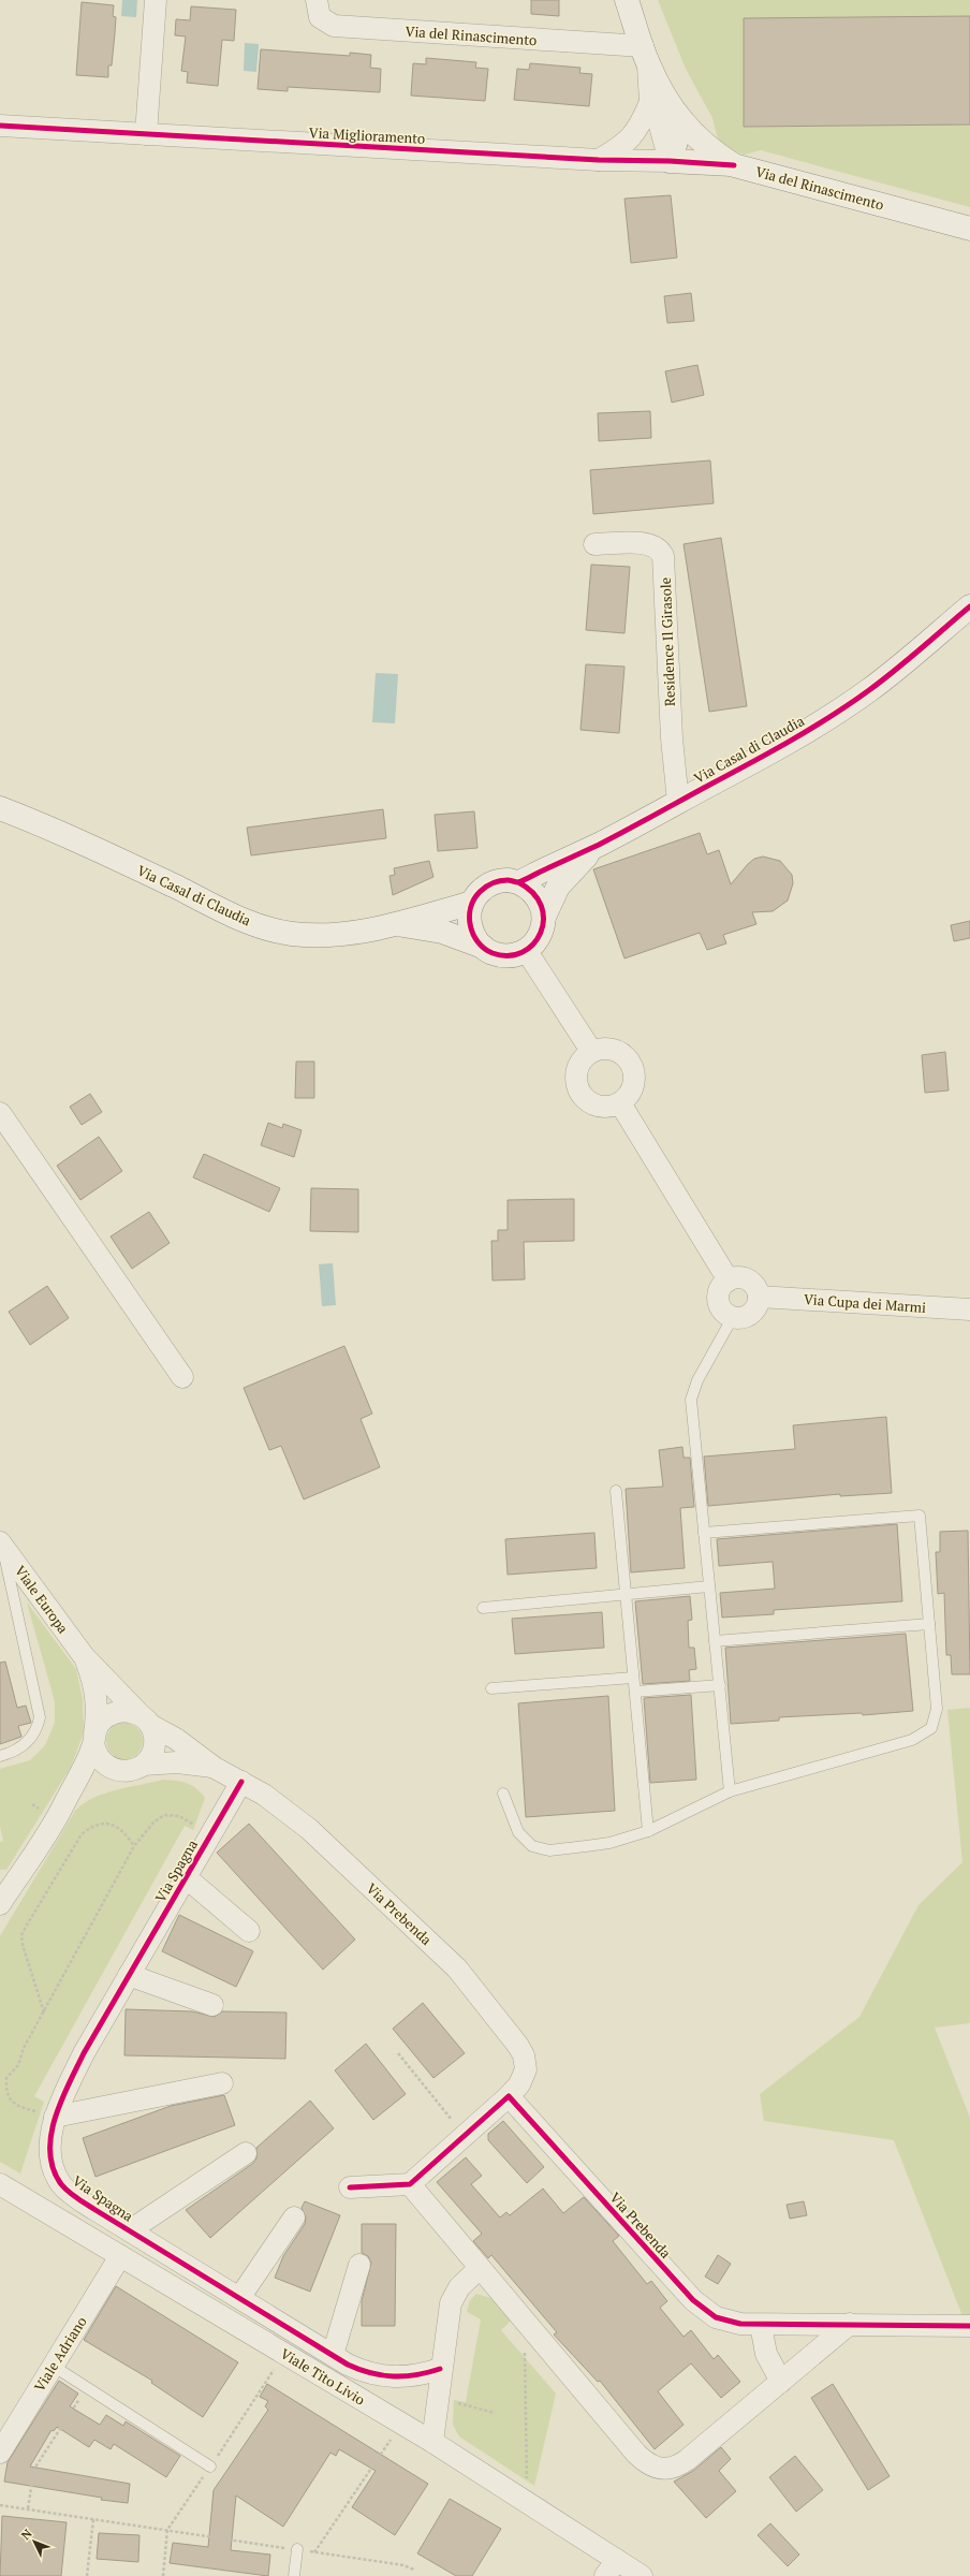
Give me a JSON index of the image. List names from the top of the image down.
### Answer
{
  "streets": {
    "street": [
      "Via del Rinascimento",
      "Via Miglioramento",
      "Residence Il Girasole",
      "Via Casal di Claudia",
      "Via Cupa dei Marmi",
      "Viale Europa",
      "Via Spagna",
      "Via Prebenda",
      "Viale Adriano",
      "Viale Tito Livio"
    ]
  },
  "crossings": [
    ["Via del Rinascimento", "Via Miglioramento"],
    ["Residence Il Girasole", "Via Casal di Claudia"],
    ["Viale Europa", "Via Prebenda"],
    ["Via Spagna", "Via Prebenda"],
    ["Viale Adriano", "Viale Tito Livio"]
  ],
  "north": "top left"
}
